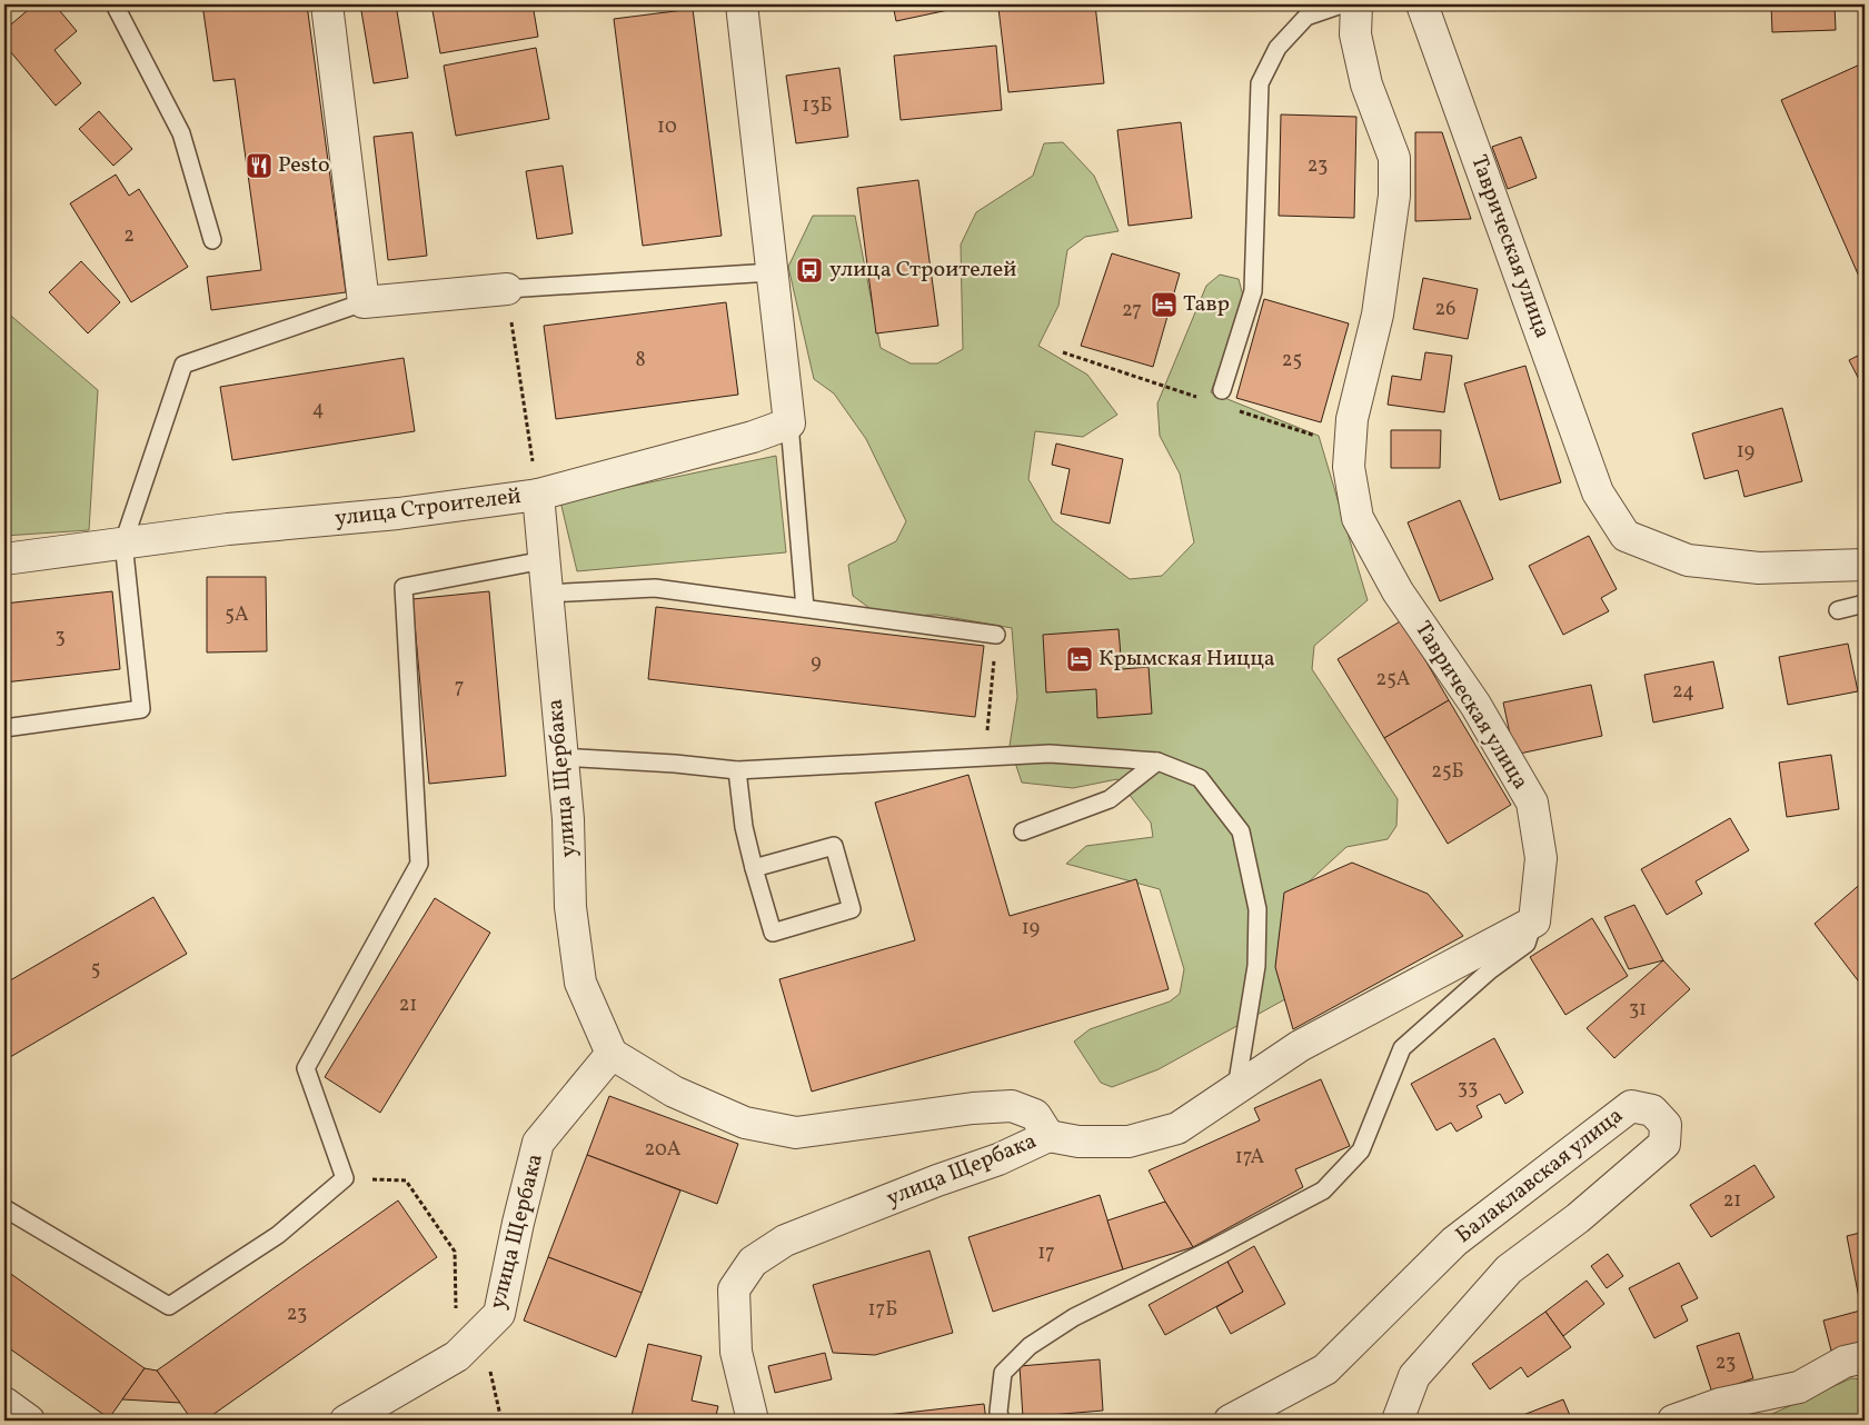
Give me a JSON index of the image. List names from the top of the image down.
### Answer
{
  "streets": {
    "street": [
      "Таврическая улица",
      "улица Строителей",
      "улица Щербака",
      "Балаклавская улица"
    ]
  },
  "crossings": [
    ["улица Строителей", "улица Щербака"]
  ],
  "places": {
    "restaurant": ["Pesto"],
    "bus stop": ["улица Строителей"],
    "hotel": ["Тавр", "Крымская Ницца"]
  },
  "house_numbers": [
    "13Б",
    "10",
    "23",
    "2",
    "26",
    "27",
    "8",
    "25",
    "4",
    "19",
    "5А",
    "3",
    "9",
    "25А",
    "7",
    "24",
    "25Б",
    "19",
    "5",
    "21",
    "31",
    "33",
    "20А",
    "17А",
    "21",
    "17",
    "17Б",
    "23",
    "23"
  ]
}
